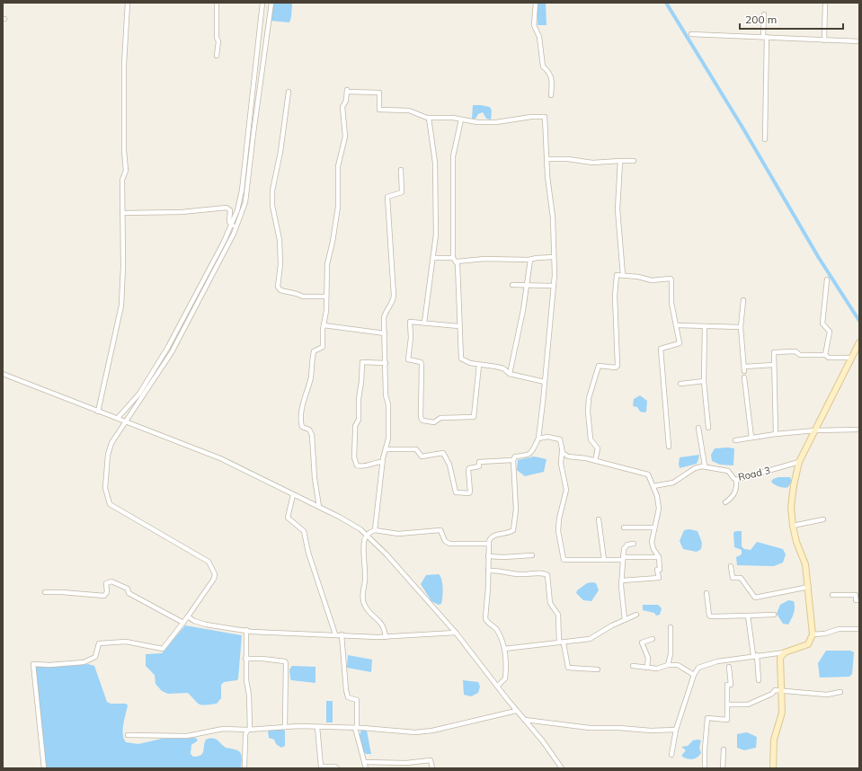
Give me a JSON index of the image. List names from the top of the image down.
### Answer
{
  "streets": {
    "street": ["Road 3"]
  },
  "scale_bar": "200 m"
}
